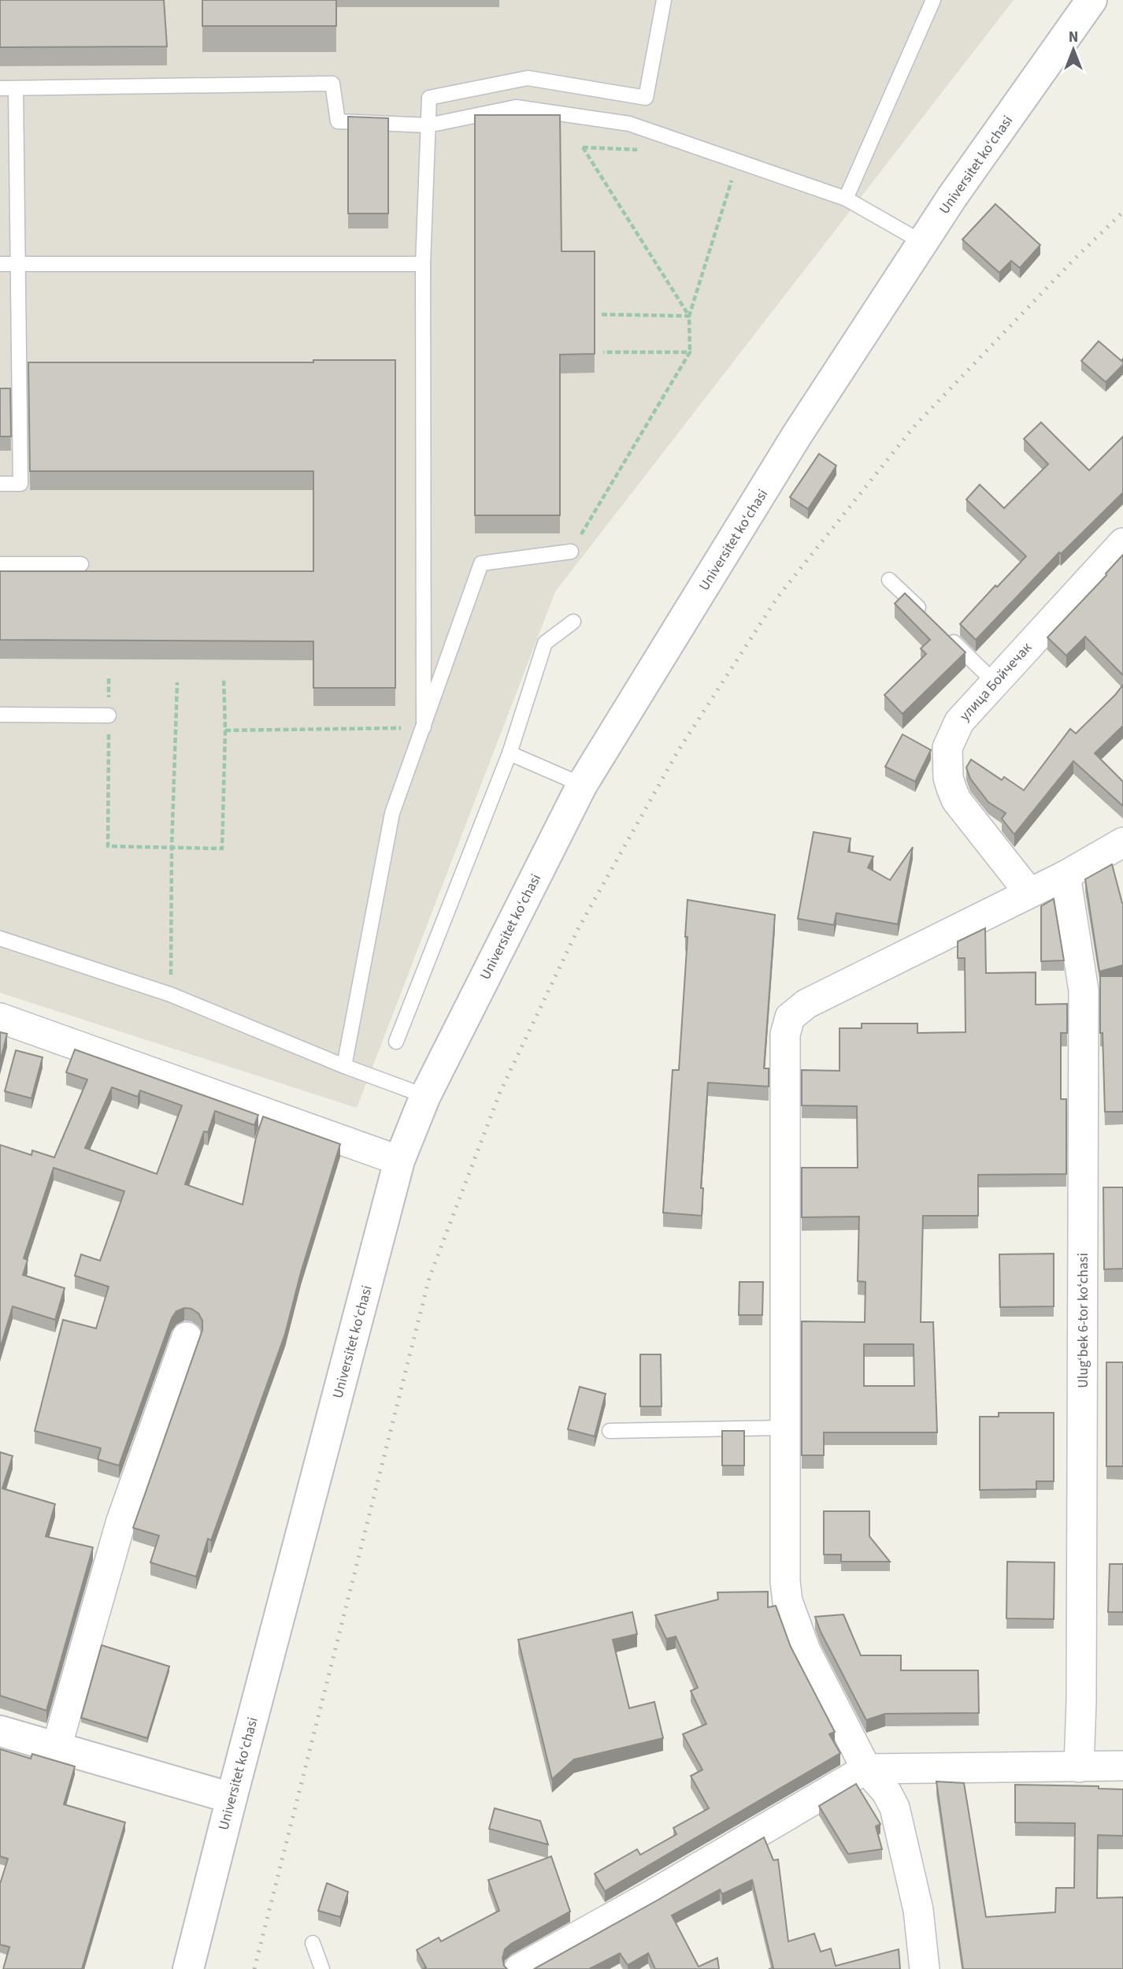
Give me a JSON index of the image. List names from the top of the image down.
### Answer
{
  "streets": {
    "main road": ["Universitet kо‘chasi"],
    "street": ["улица Бойчечак", "Ulug‘bek 6-tor koʻchasi"]
  },
  "north": "top"
}
